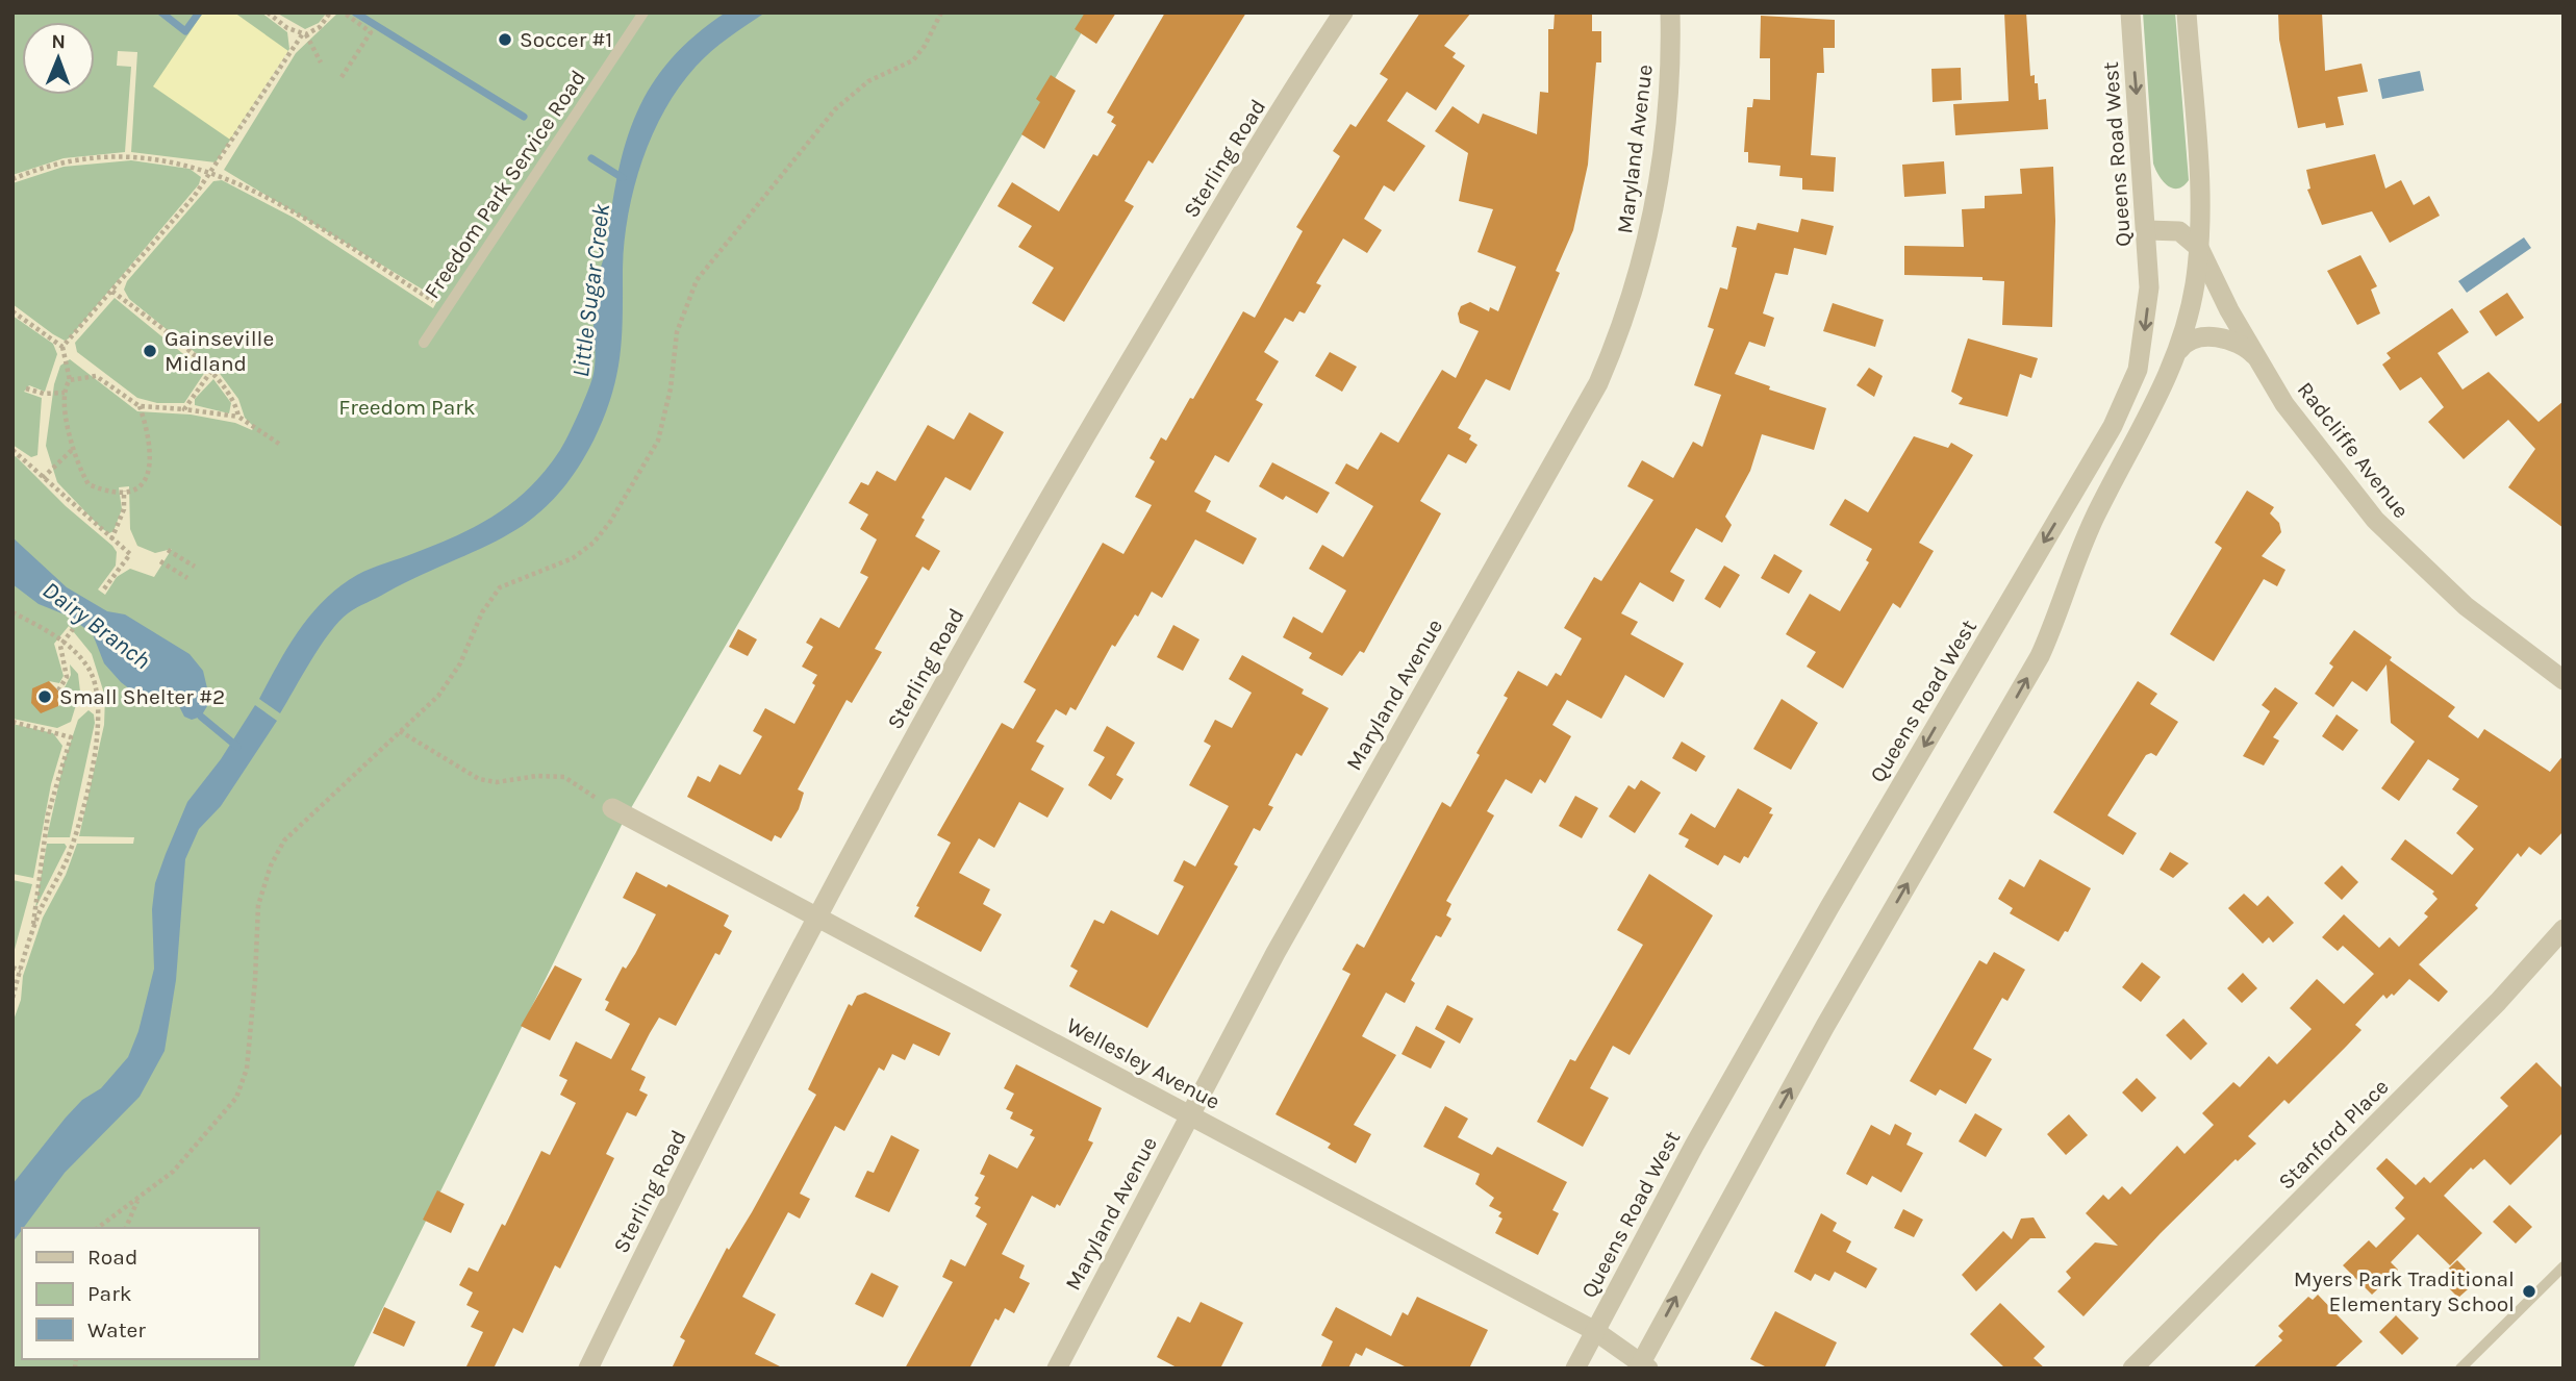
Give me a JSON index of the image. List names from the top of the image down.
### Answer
{
  "streets": {
    "street": [
      "Maryland Avenue",
      "Queens Road West",
      "Sterling Road",
      "Radcliffe Avenue",
      "Wellesley Avenue",
      "Stanford Place"
    ],
    "lane": ["Freedom Park Service Road"]
  },
  "crossings": [
    ["Maryland Avenue", "Wellesley Avenue"],
    ["Queens Road West", "Wellesley Avenue"],
    ["Sterling Road", "Wellesley Avenue"]
  ],
  "water": ["Little Sugar Creek", "Dairy Branch"],
  "parks": ["Freedom Park"],
  "places": [
    "Soccer #1",
    "Gainseville Midland",
    "Small Shelter #2",
    "Myers Park Traditional Elementary School"
  ],
  "legend": ["Road", "Park", "Water"],
  "north": "top"
}
